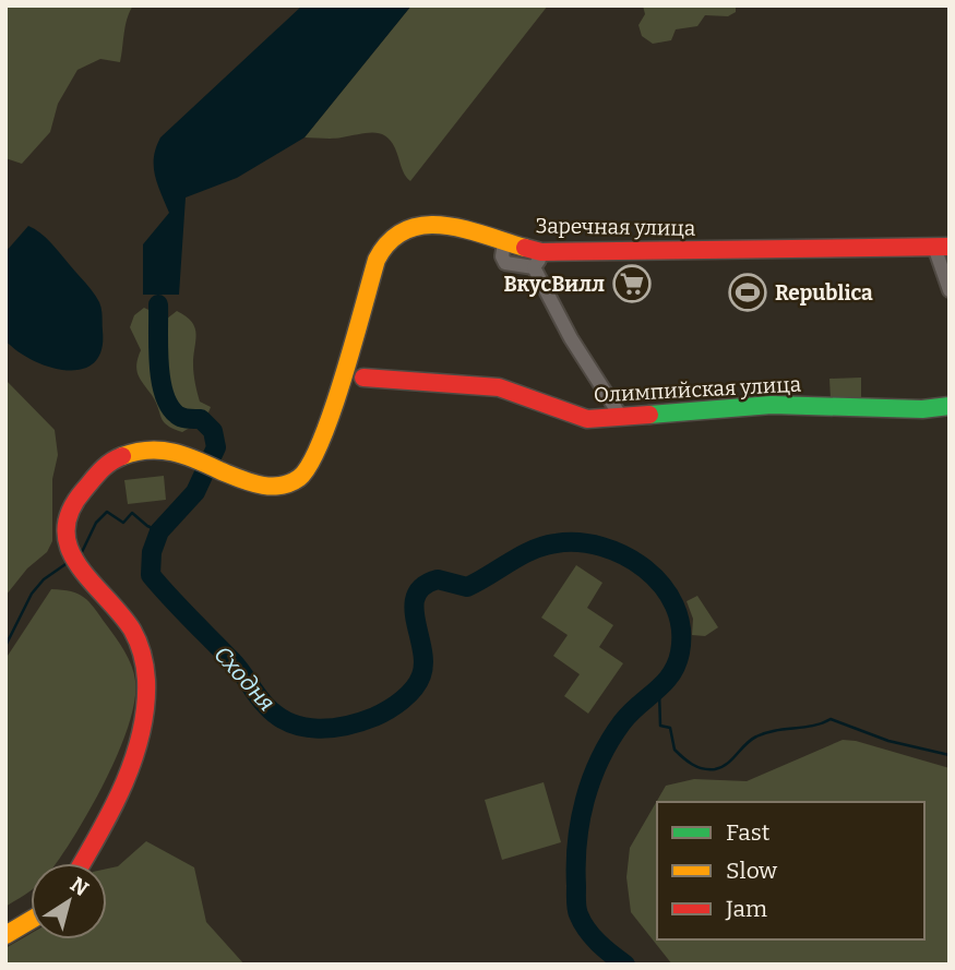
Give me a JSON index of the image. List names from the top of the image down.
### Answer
{
  "streets": {
    "main road": ["Заречная улица", "Олимпийская улица"]
  },
  "water": ["Сходня"],
  "places": {
    "supermarket": ["ВкусВилл"],
    "sports": ["Republica"]
  },
  "legend": ["Fast", "Slow", "Jam"],
  "north": "top right"
}
